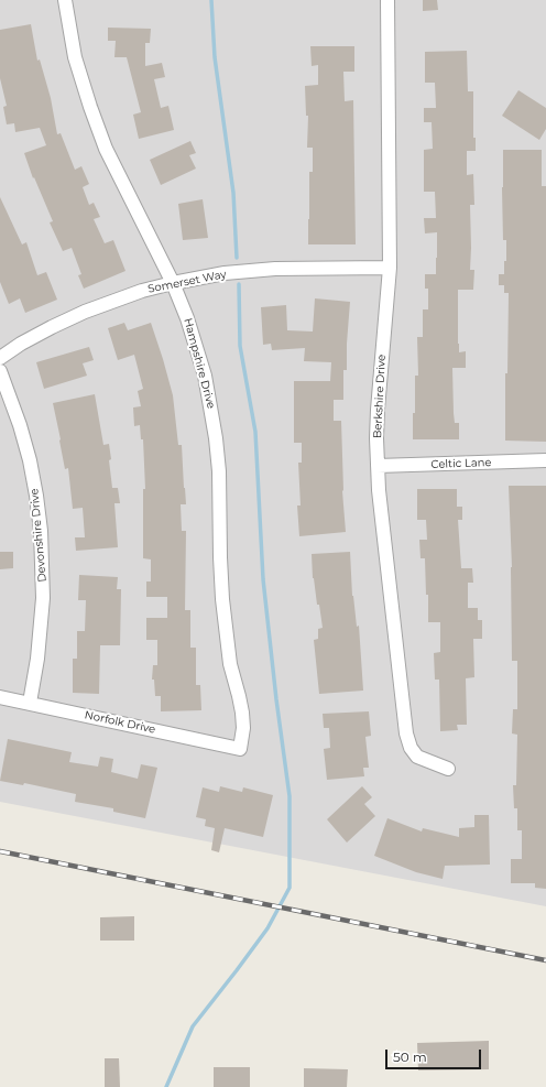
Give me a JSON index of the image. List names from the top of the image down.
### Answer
{
  "streets": {
    "street": [
      "Somerset Way",
      "Hampshire Drive",
      "Berkshire Drive",
      "Celtic Lane",
      "Devonshire Drive",
      "Norfolk Drive"
    ]
  },
  "crossings": [
    ["Somerset Way", "Hampshire Drive"],
    ["Somerset Way", "Berkshire Drive"],
    ["Hampshire Drive", "Norfolk Drive"],
    ["Berkshire Drive", "Celtic Lane"],
    ["Devonshire Drive", "Norfolk Drive"]
  ],
  "scale_bar": "50 m"
}
